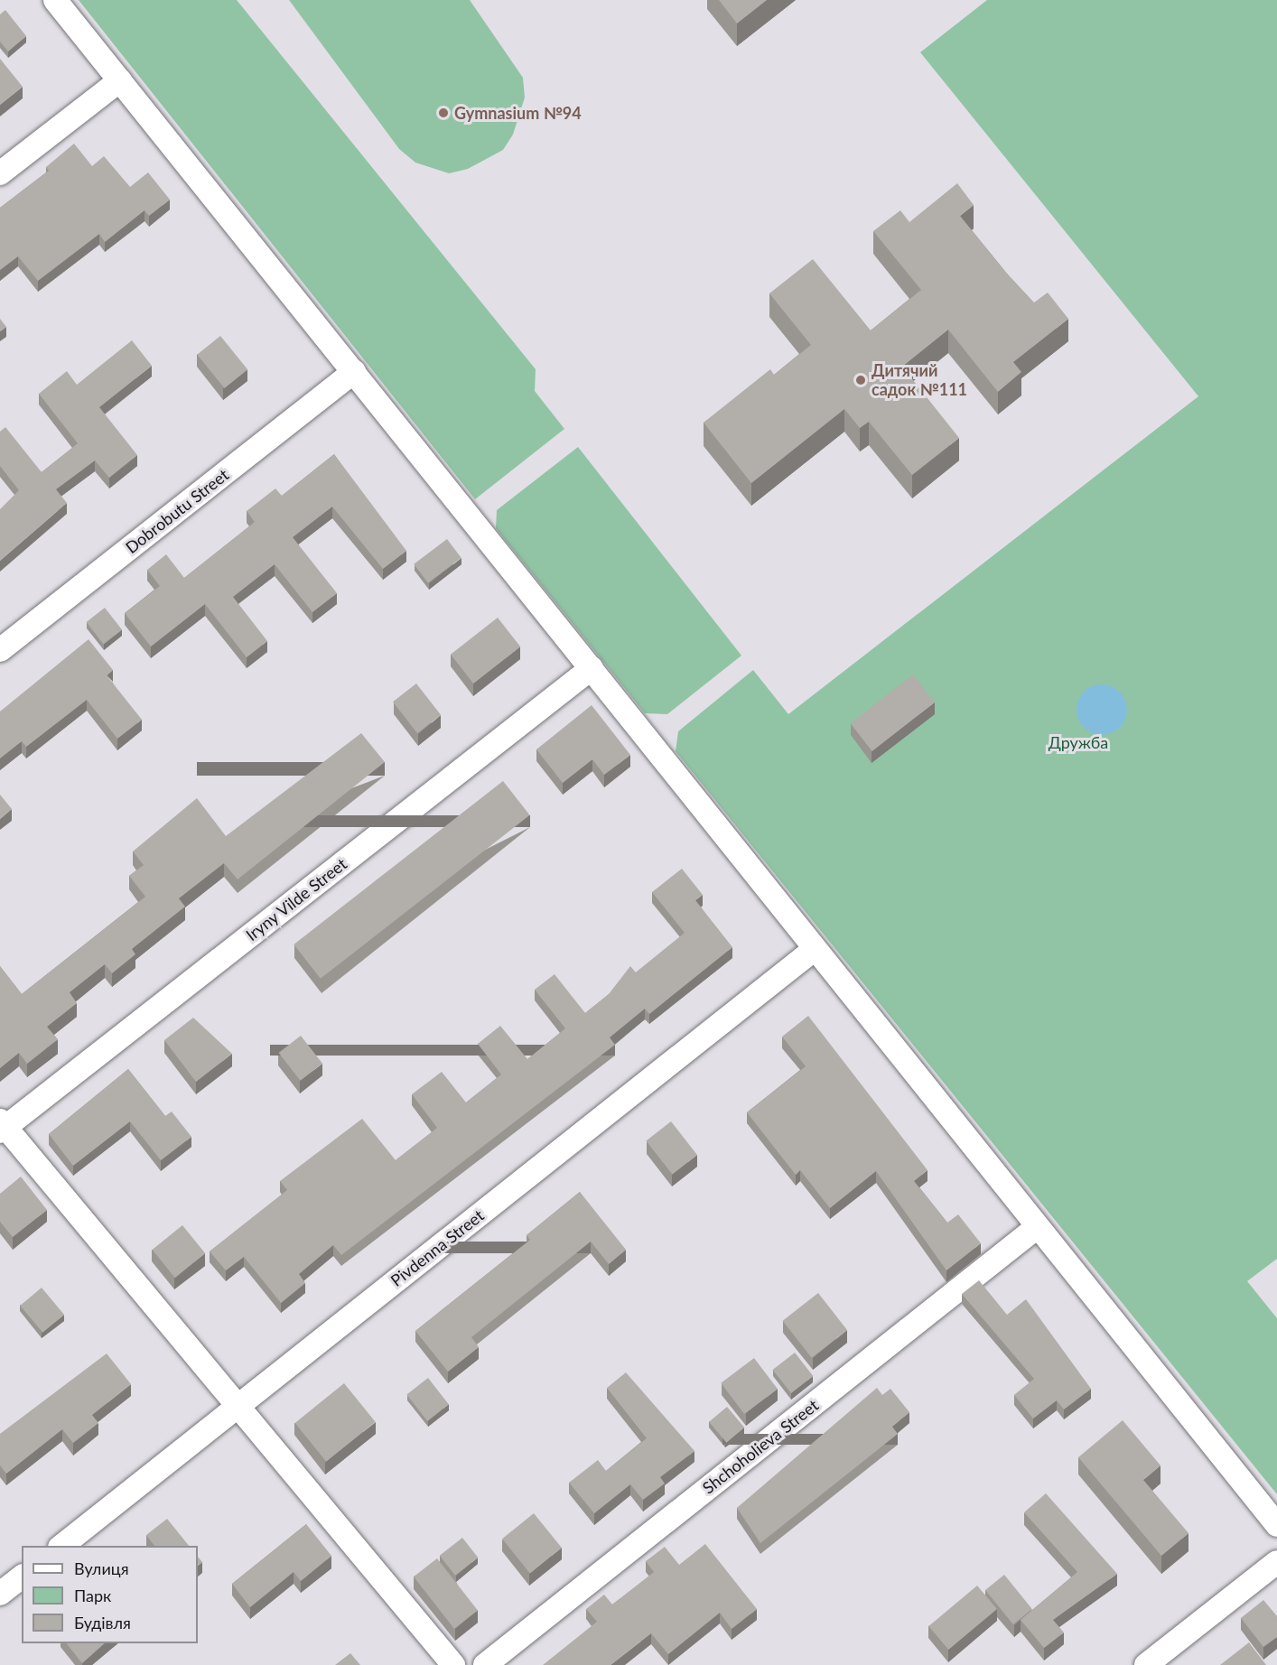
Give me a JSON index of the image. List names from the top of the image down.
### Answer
{
  "streets": {
    "street": [
      "Dobrobutu Street",
      "Iryny Vilde Street",
      "Pivdenna Street",
      "Shchoholieva Street"
    ]
  },
  "parks": ["Дружба"],
  "places": ["Gymnasium №94", "Дитячий садок №111"],
  "legend": ["Вулиця", "Парк", "Будівля"]
}
